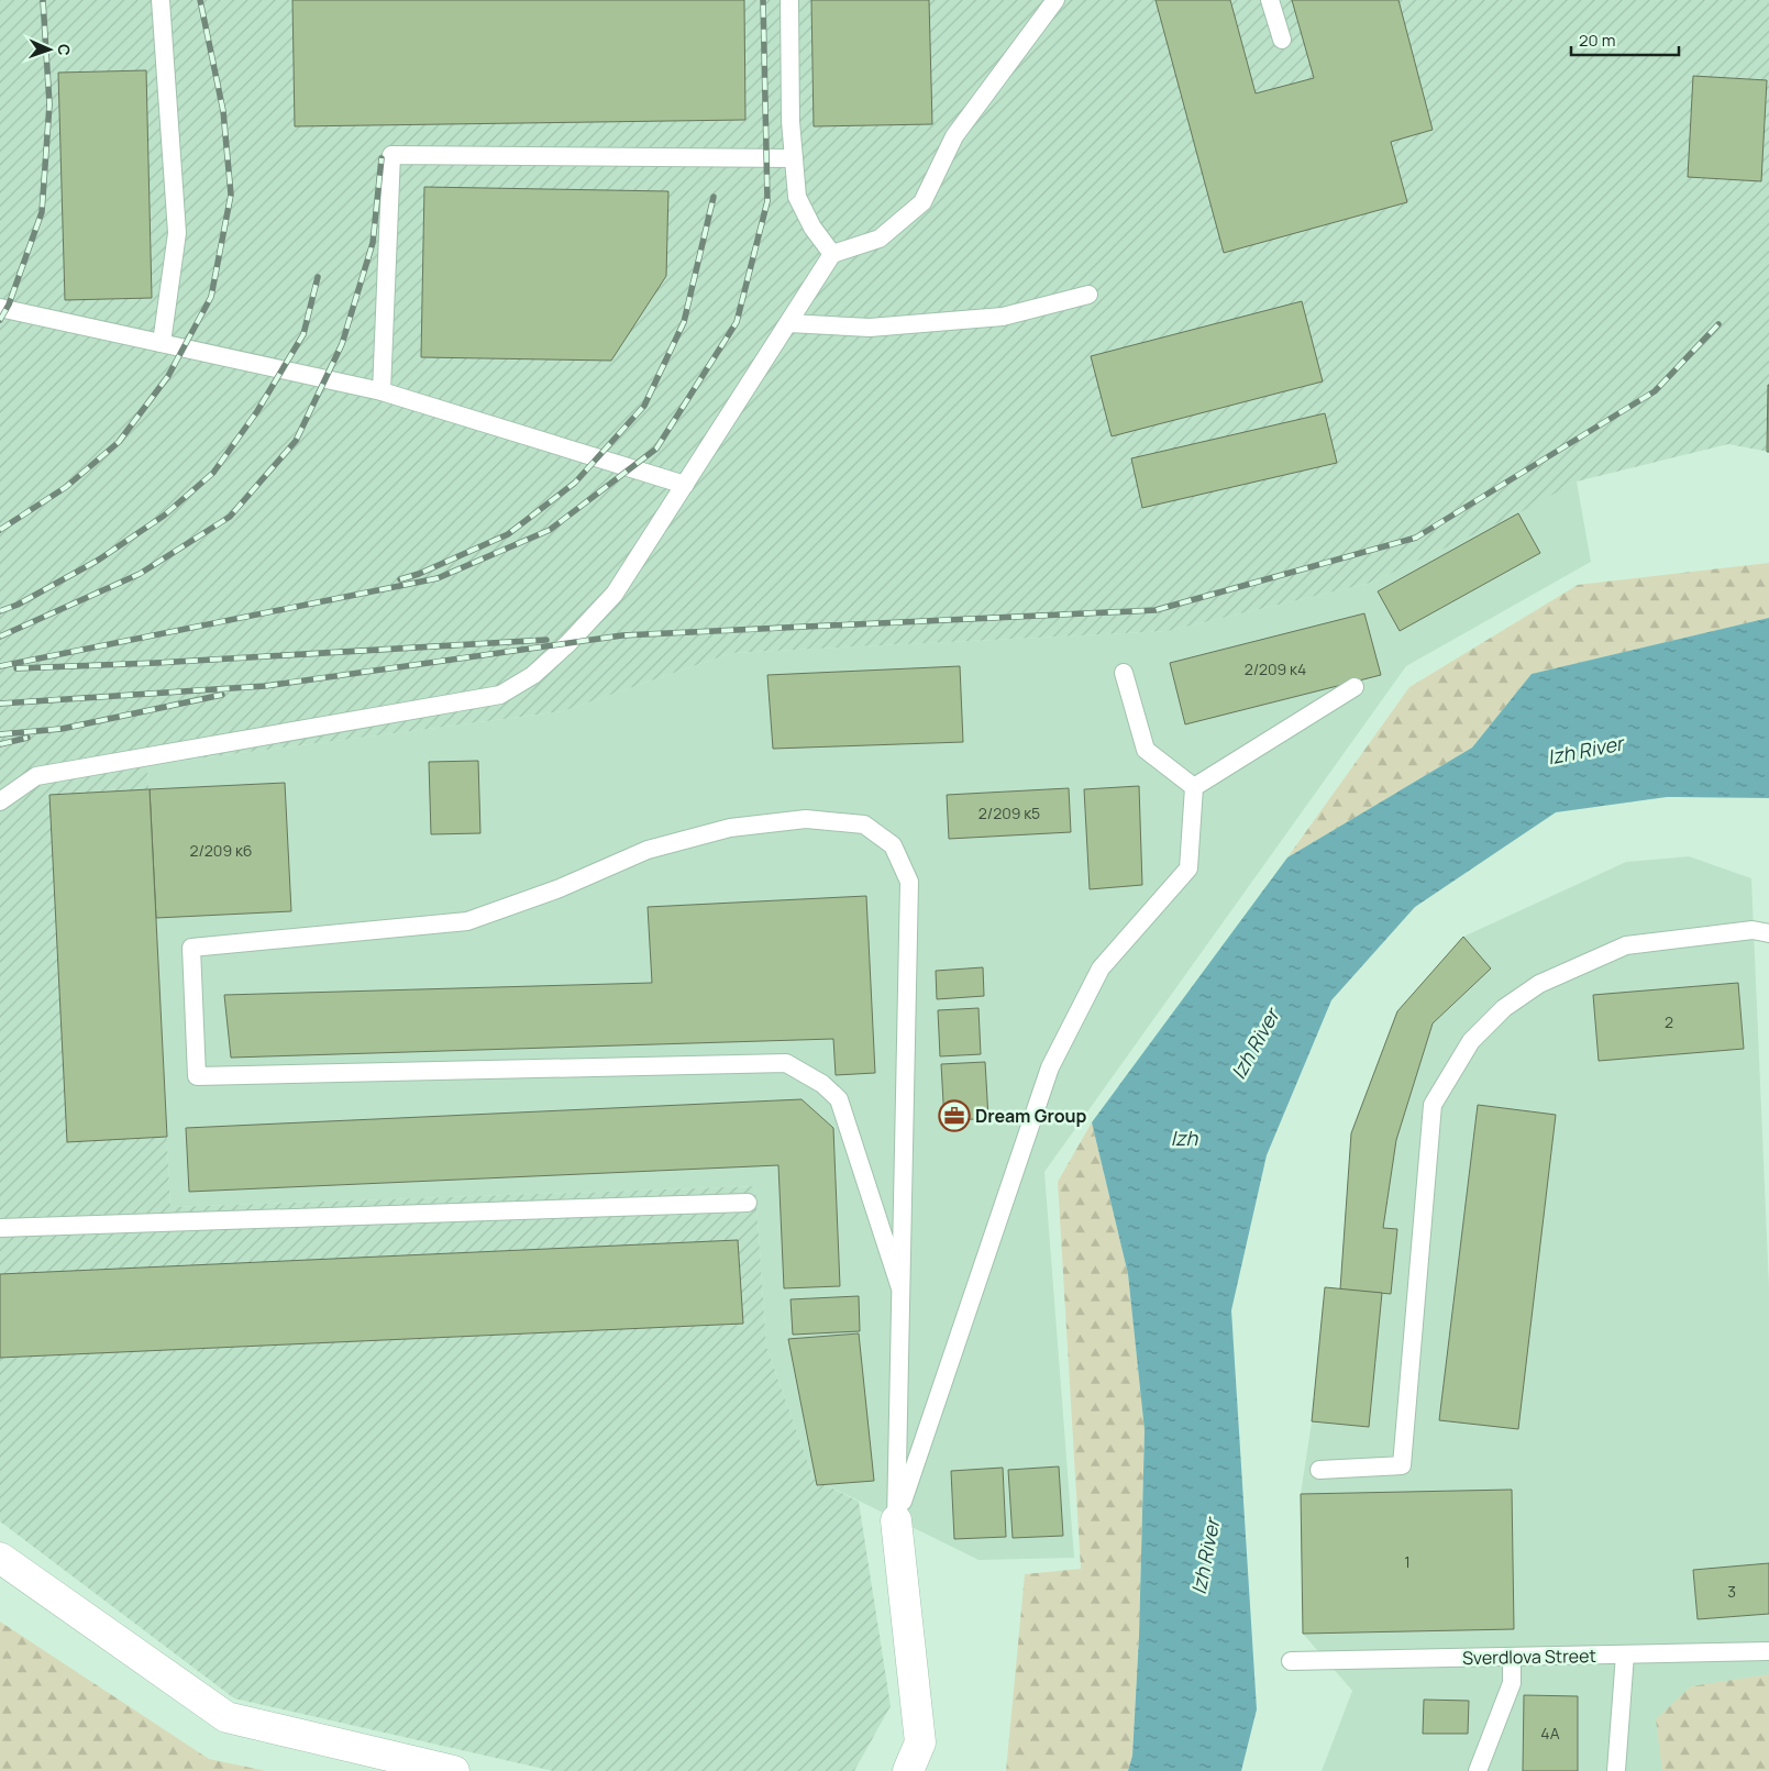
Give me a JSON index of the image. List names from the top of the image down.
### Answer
{
  "streets": {
    "lane": ["Sverdlova Street"]
  },
  "water": ["Izh River", "Izh"],
  "places": {
    "office": ["Dream Group"]
  },
  "house_numbers": [
    "2/209 к4",
    "2/209 к5",
    "2/209 к6",
    "2",
    "1",
    "3",
    "4А"
  ],
  "scale_bar": "20 m",
  "north": "right"
}
